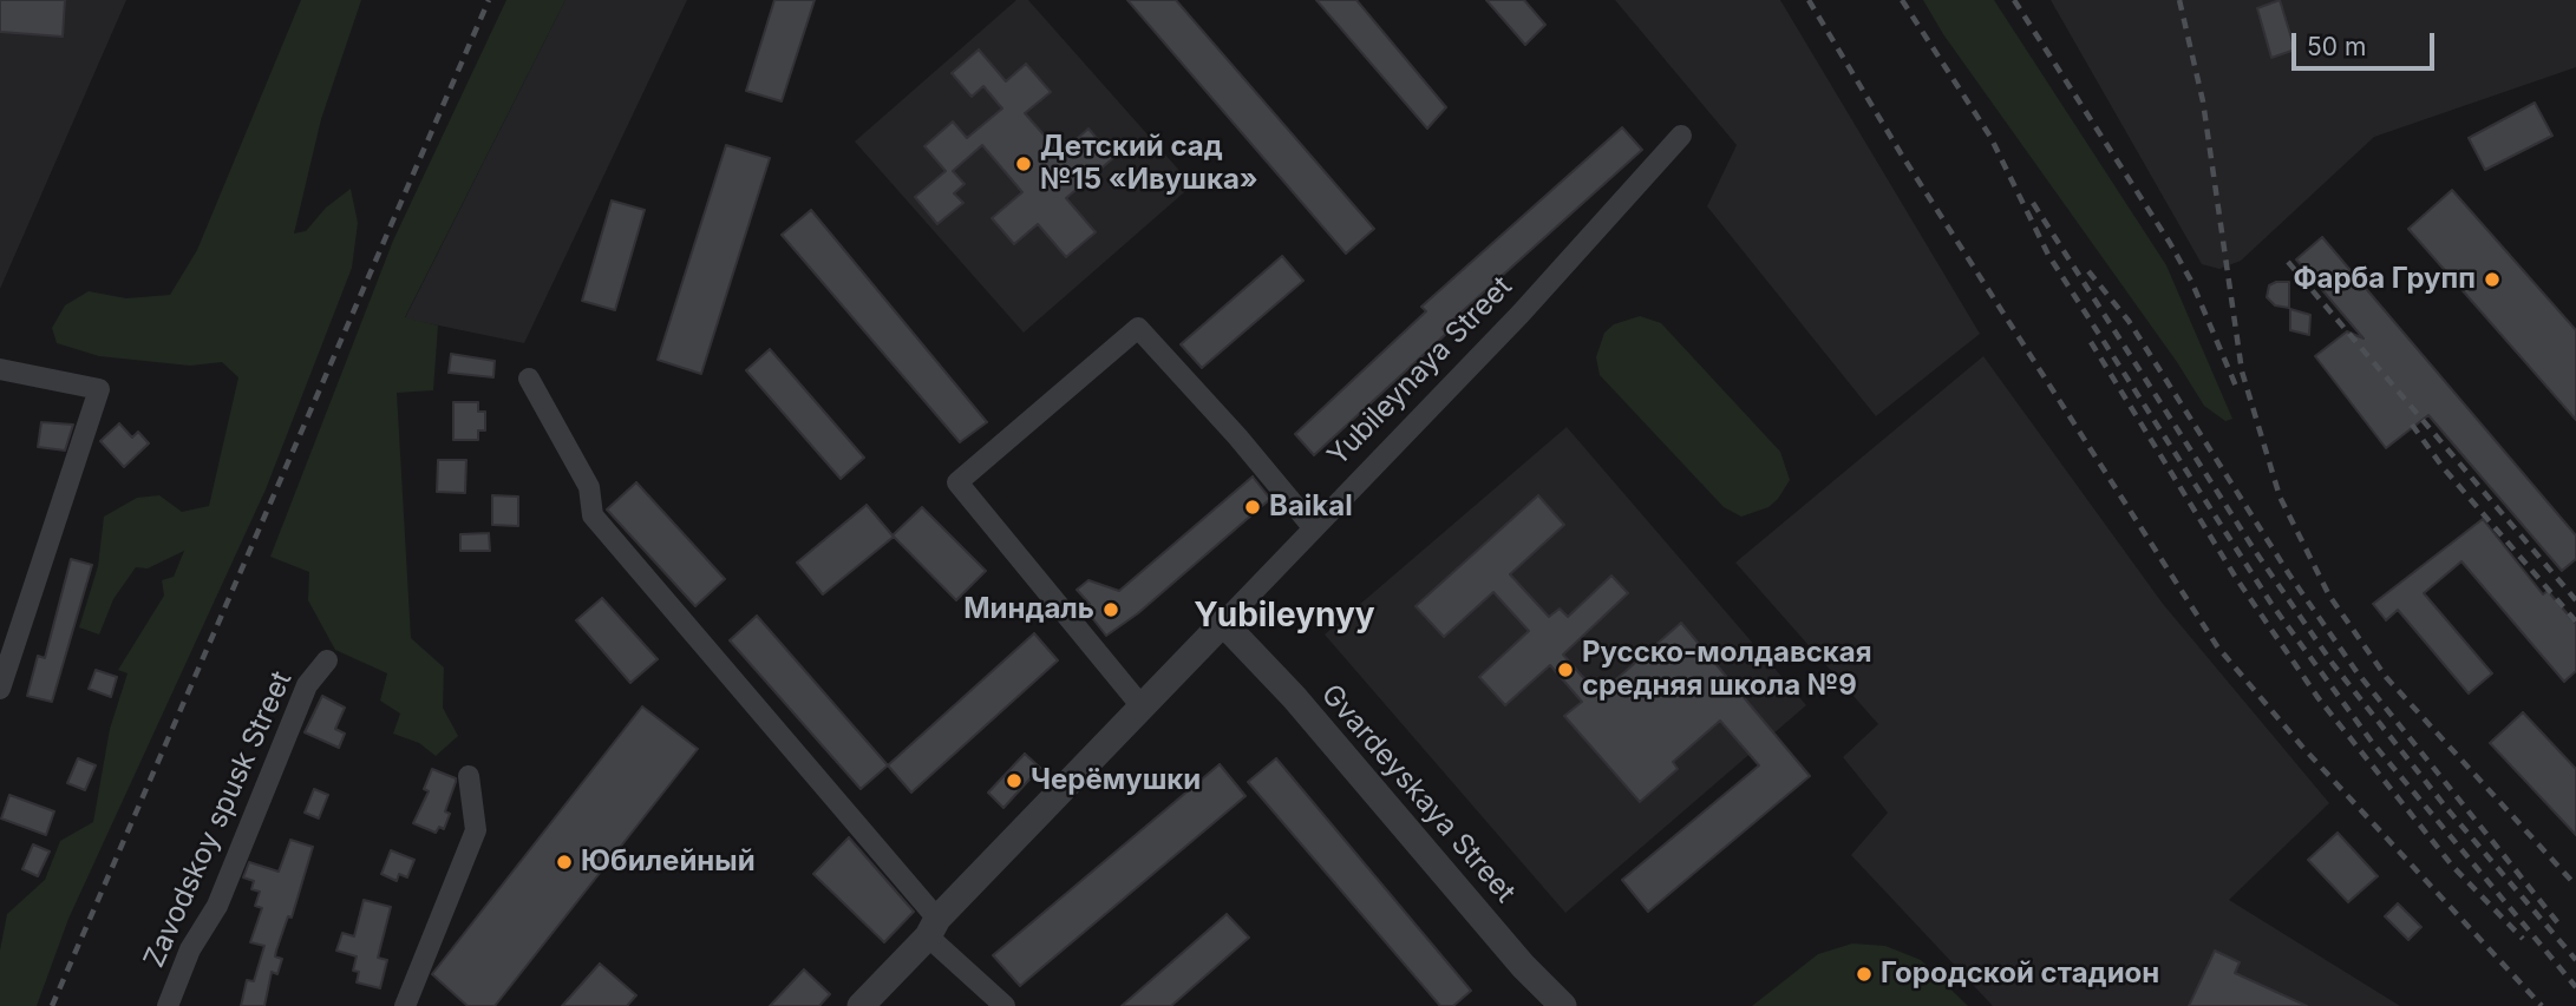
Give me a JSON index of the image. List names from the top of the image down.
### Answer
{
  "streets": {
    "street": ["Yubileynaya Street", "Gvardeyskaya Street", "Zavodskoy spusk Street"]
  },
  "crossings": [
    ["Yubileynaya Street", "Gvardeyskaya Street"]
  ],
  "districts": ["Yubileynyy"],
  "places": [
    "Детский сад №15 «Ивушка»",
    "Фарба Групп",
    "Baikal",
    "Миндаль",
    "Русско-молдавская средняя школа №9",
    "Черёмушки",
    "Юбилейный",
    "Городской стадион"
  ],
  "scale_bar": "50 m"
}
